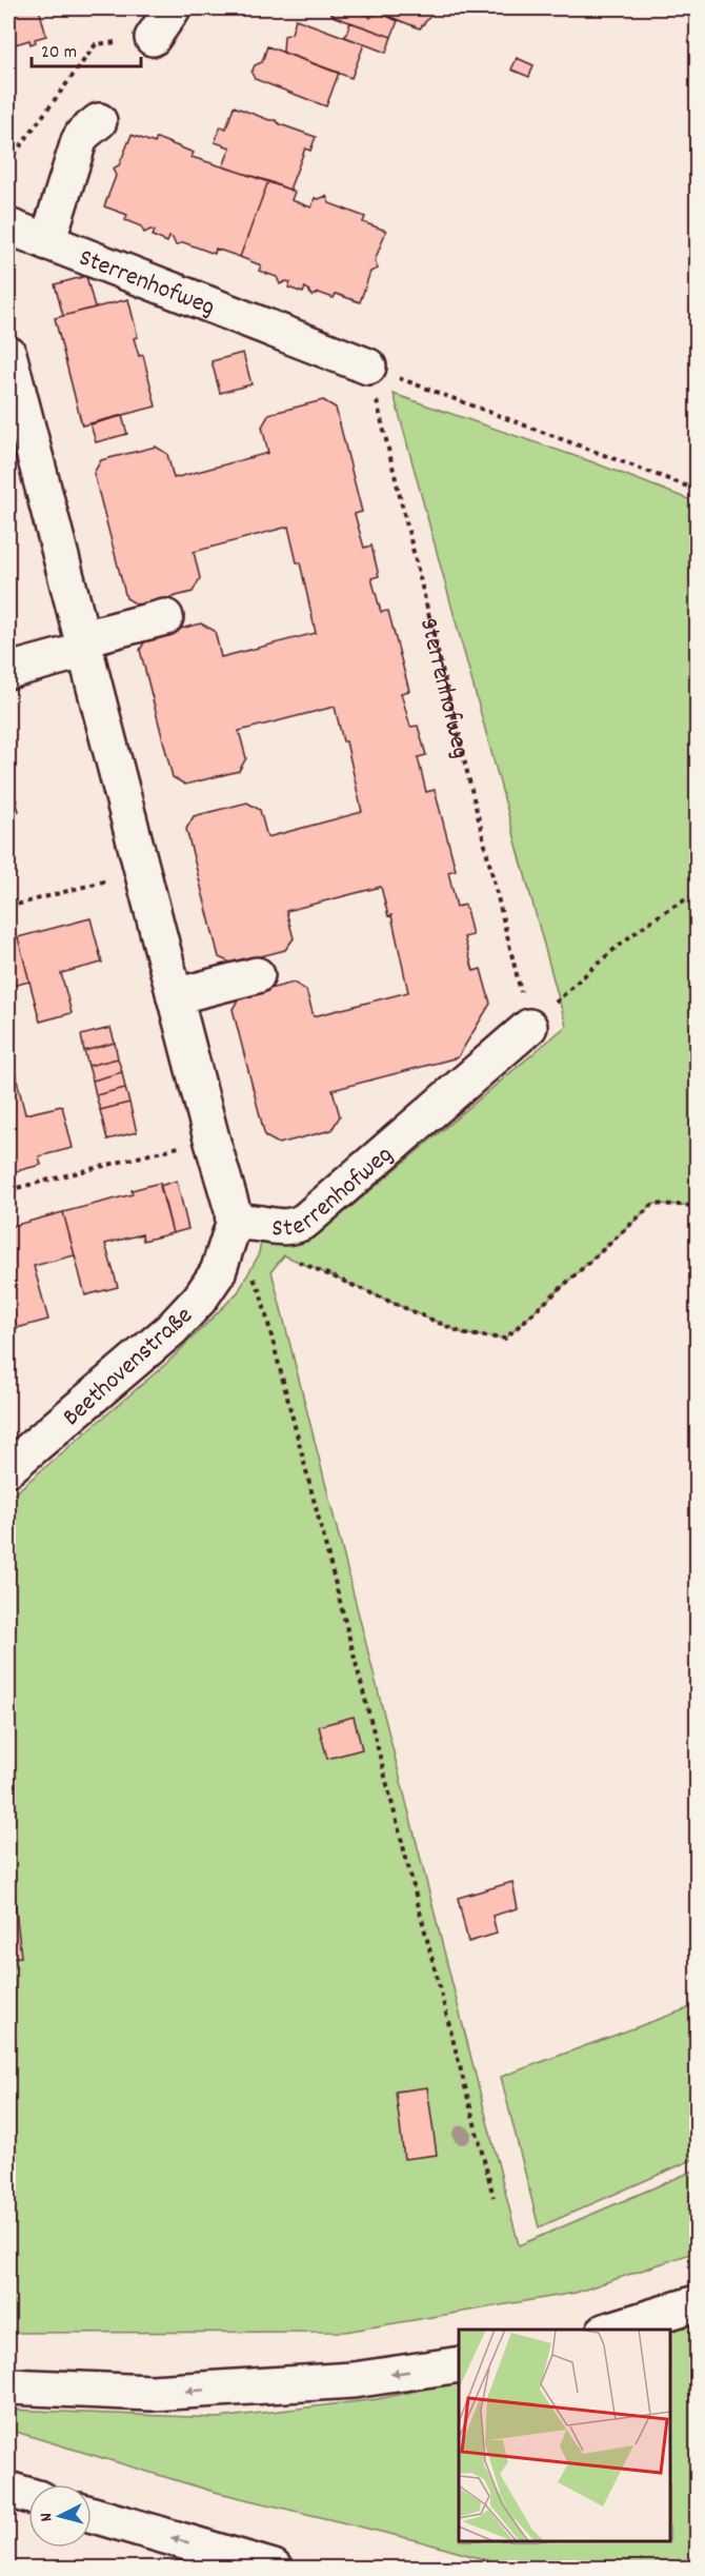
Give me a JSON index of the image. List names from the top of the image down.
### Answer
{
  "streets": {
    "main road": ["Sterrenhofweg", "Beethovenstraße"]
  },
  "crossings": [
    ["Sterrenhofweg", "Beethovenstraße"]
  ],
  "scale_bar": "20 m",
  "north": "left"
}
